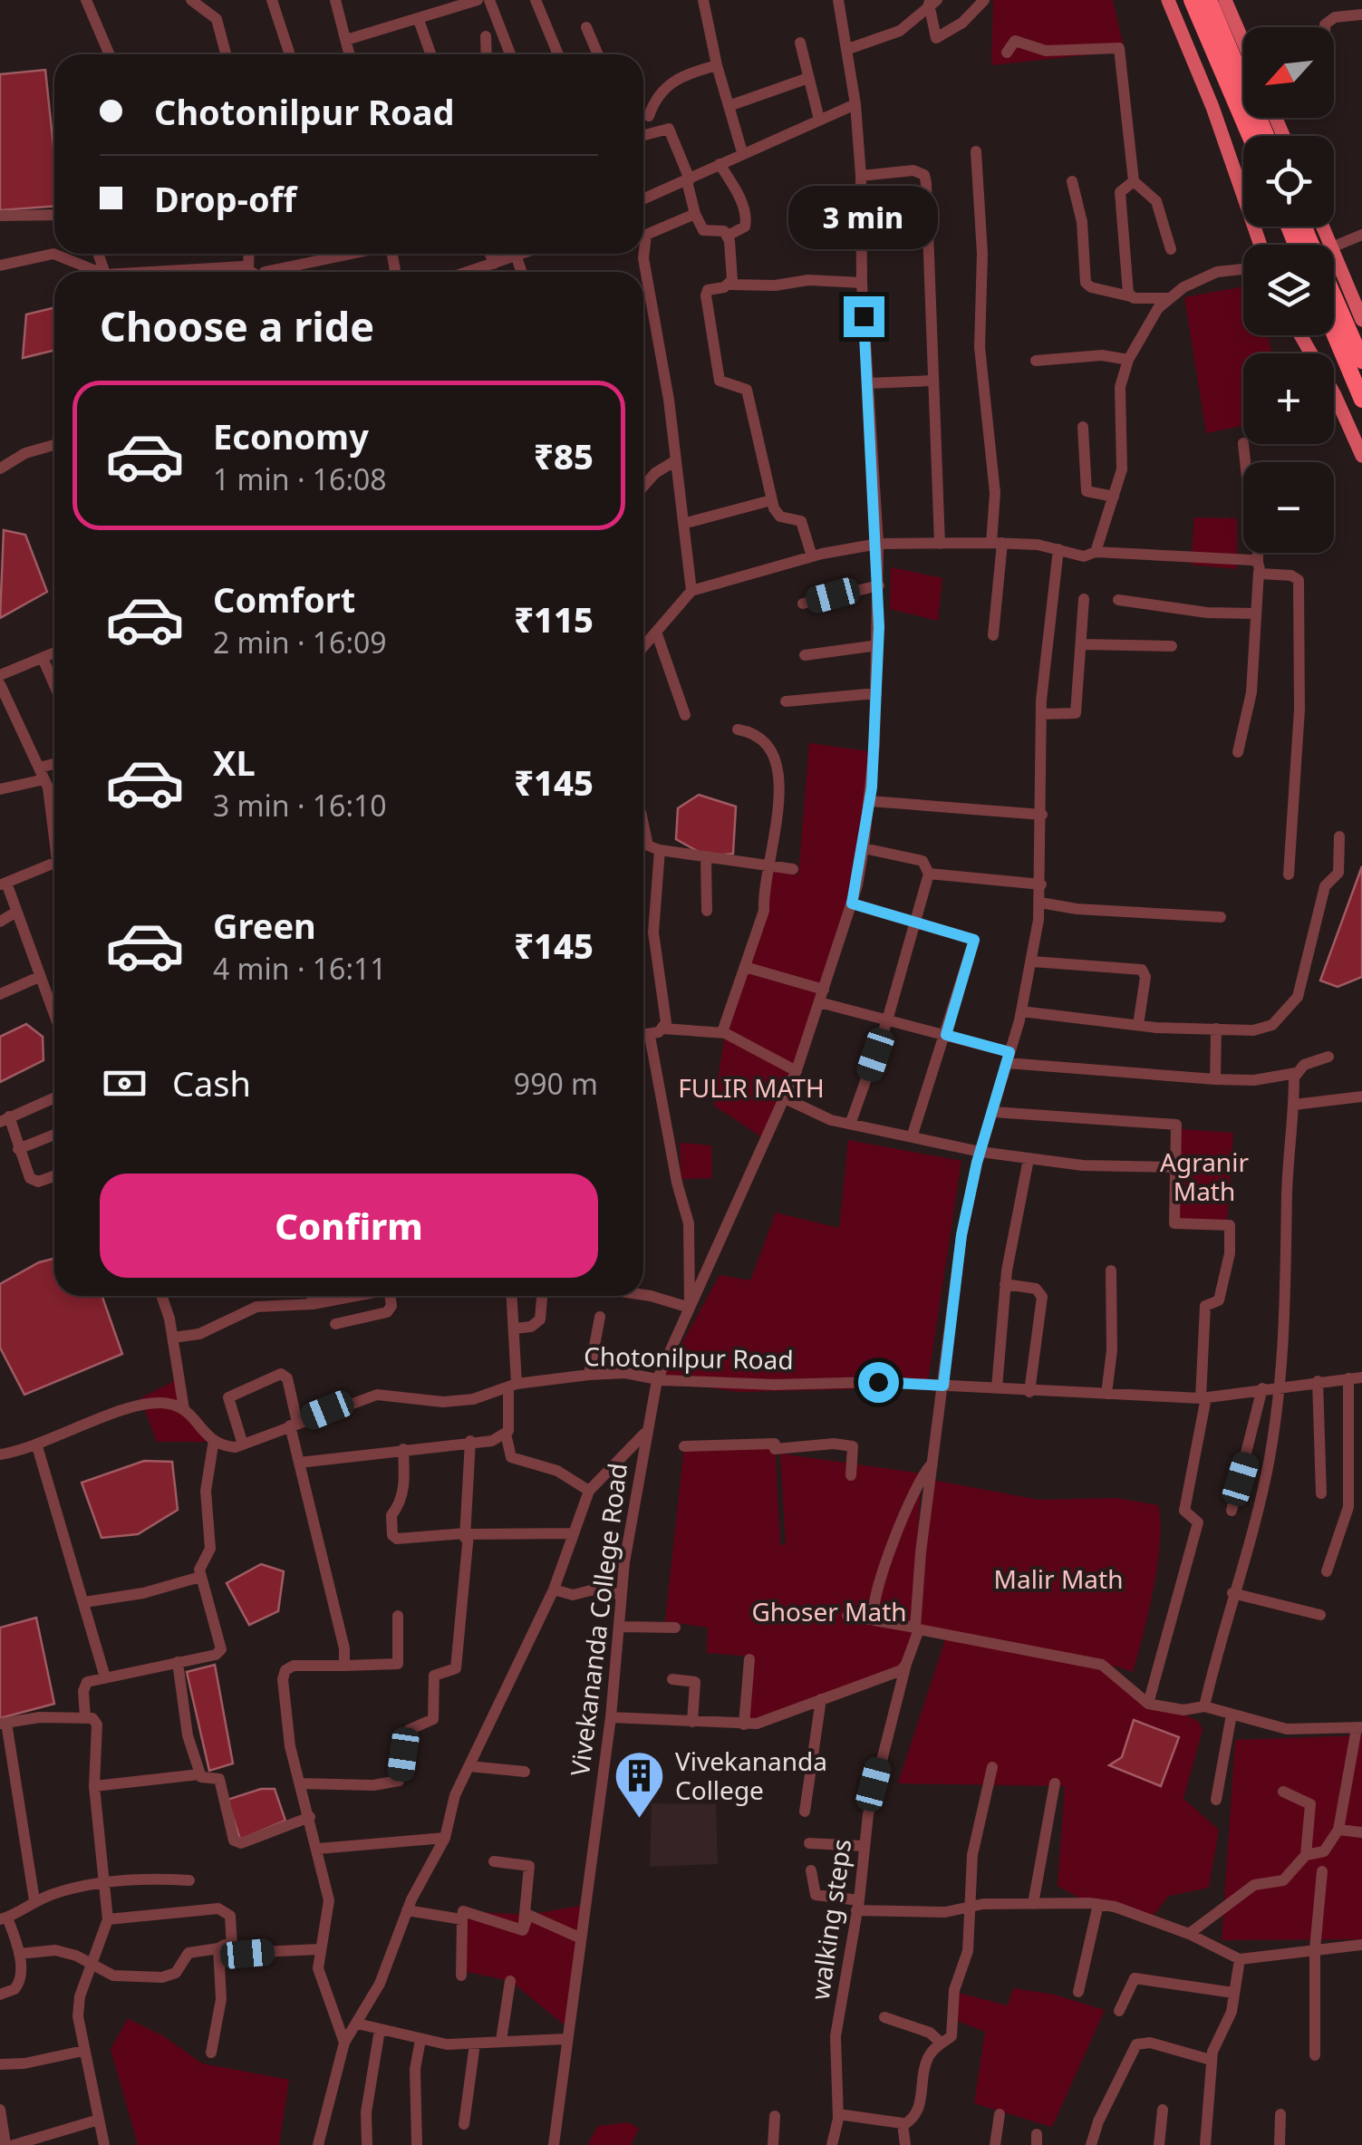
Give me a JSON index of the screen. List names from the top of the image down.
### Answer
{
  "streets": {
    "street": ["Chotonilpur Road", "Vivekananda College Road", "walking steps"]
  },
  "crossings": [
    ["Chotonilpur Road", "Vivekananda College Road"],
    ["Chotonilpur Road", "walking steps"]
  ],
  "parks": [
    "FULIR MATH",
    "Agranir Math",
    "Malir Math",
    "Ghoser Math"
  ],
  "places": {
    "building": ["Vivekananda College"]
  },
  "north": "bottom left",
  "page": {
    "map_buttons": ["+", "−"],
    "banner": ["Chotonilpur Road", "Drop-off"],
    "bubble": "3 min",
    "heading": "Choose a ride",
    "list": [
      {
        "name": "Economy",
        "note": "1 min · 16:08",
        "value": "₹85"
      },
      {
        "name": "Comfort",
        "note": "2 min · 16:09",
        "value": "₹115"
      },
      {
        "name": "XL",
        "note": "3 min · 16:10",
        "value": "₹145"
      },
      {
        "name": "Green",
        "note": "4 min · 16:11",
        "value": "₹145"
      }
    ],
    "pay": ["Cash", "990 m"],
    "buttons": "Confirm"
  }
}
